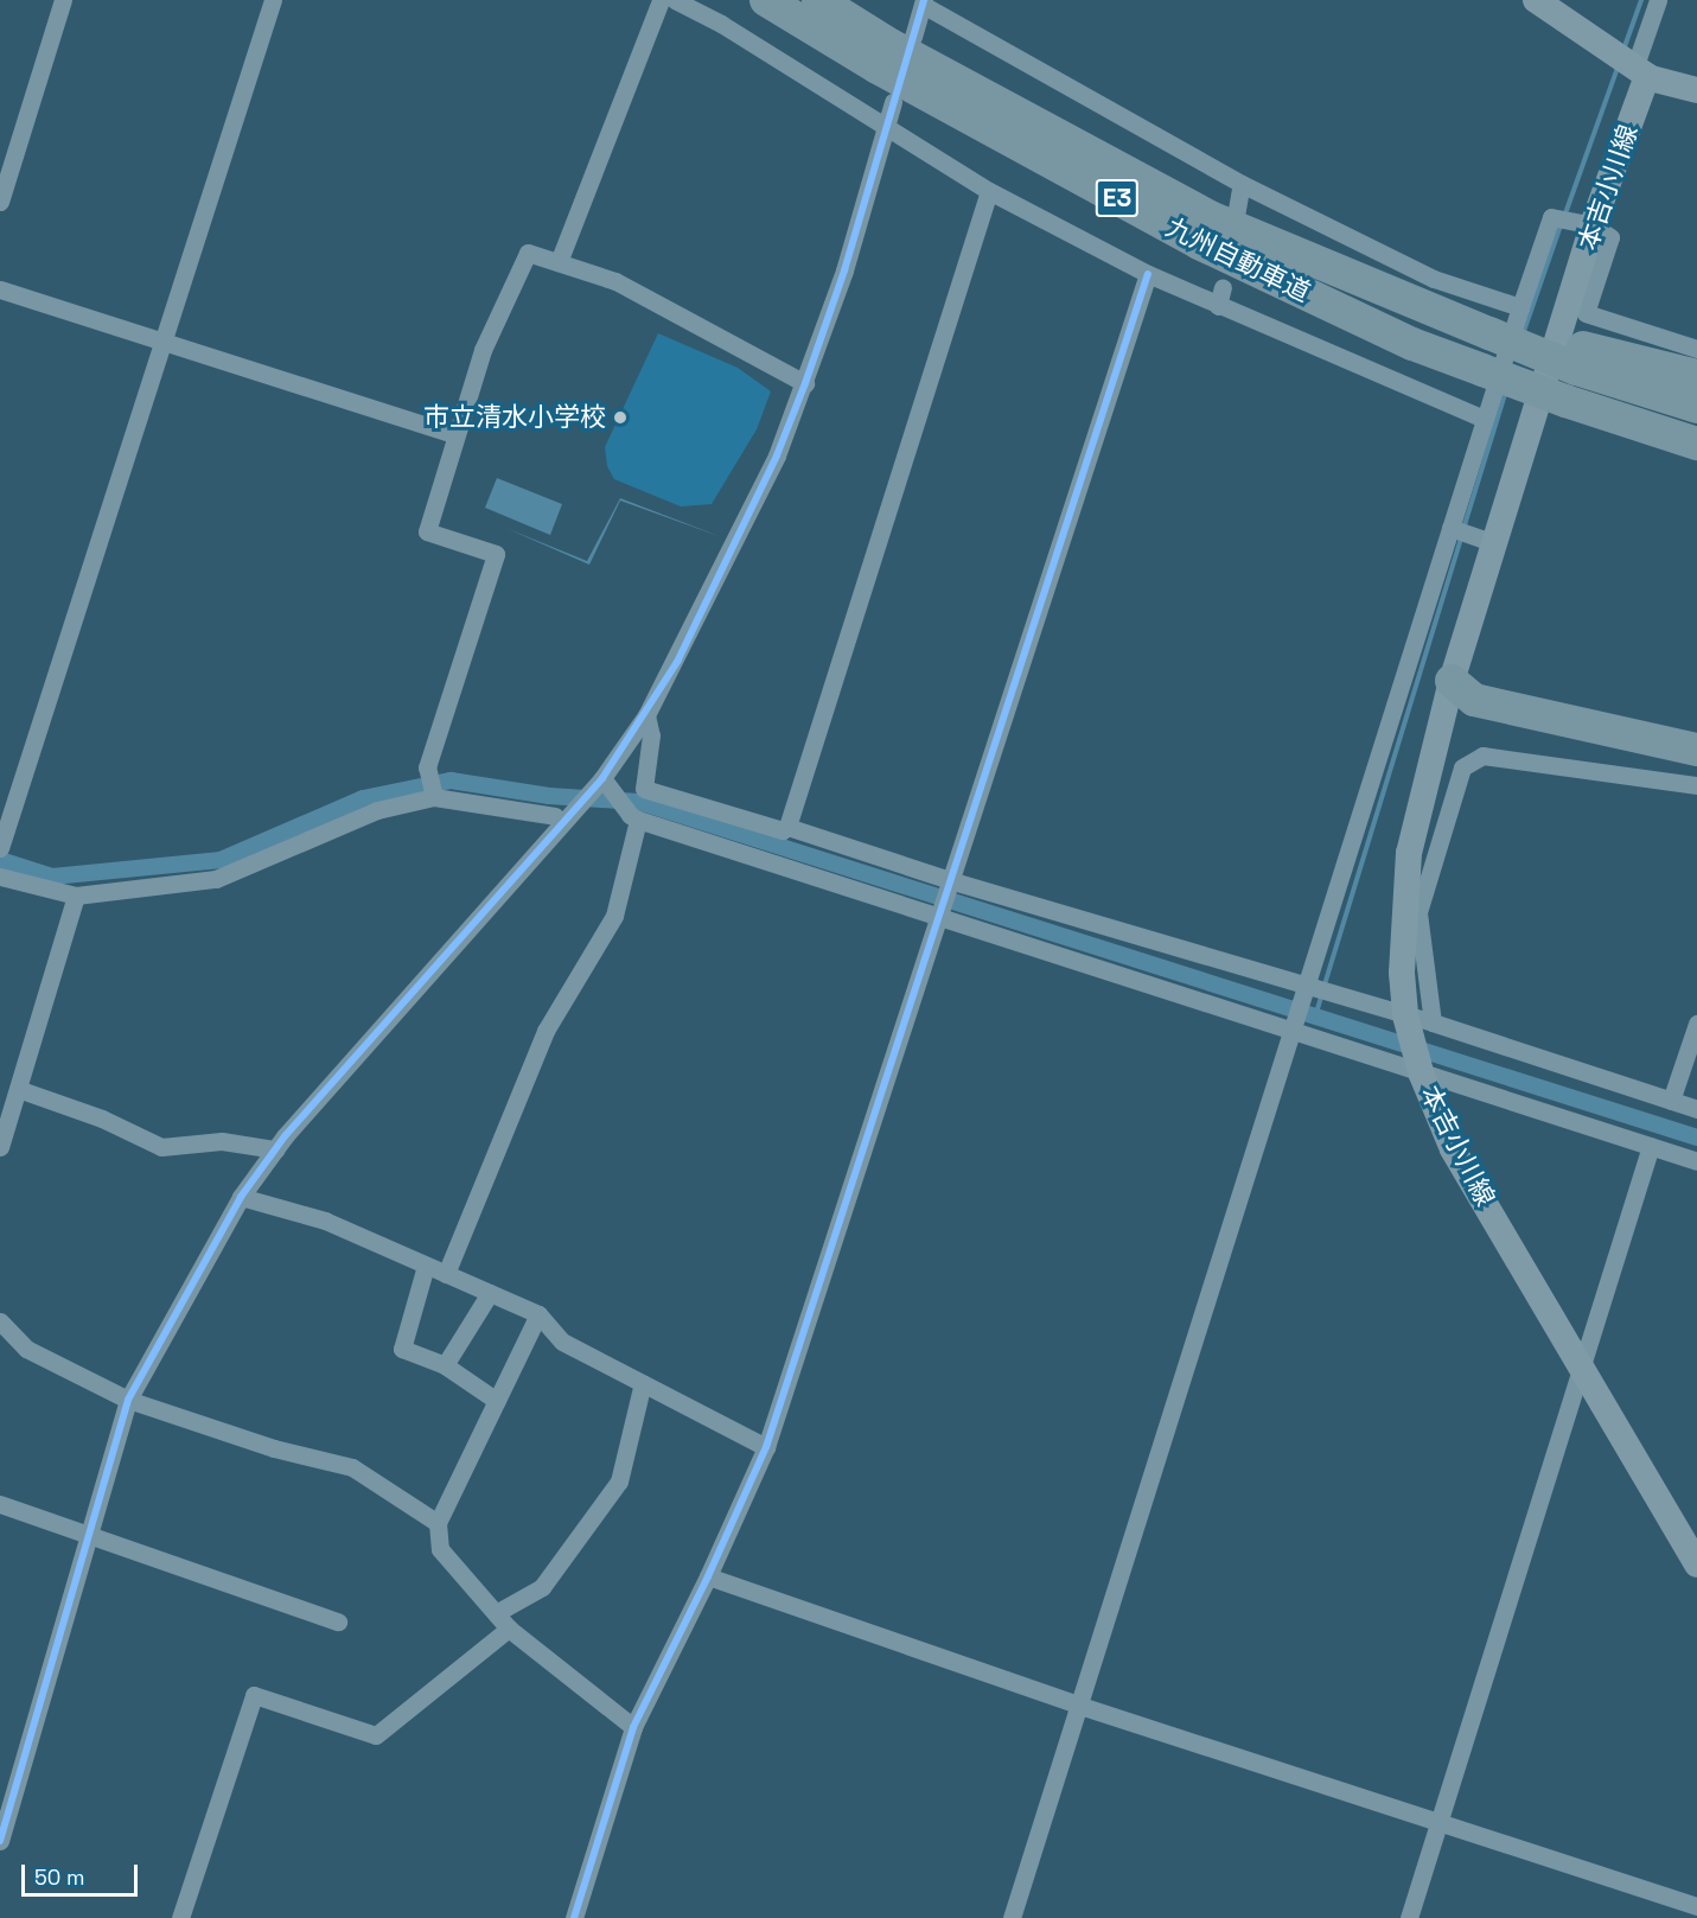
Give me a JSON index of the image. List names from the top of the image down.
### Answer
{
  "streets": {
    "highway": ["E3", "九州自動車道"],
    "main road": ["本吉小川線"]
  },
  "places": ["市立清水小学校"],
  "scale_bar": "50 m"
}
